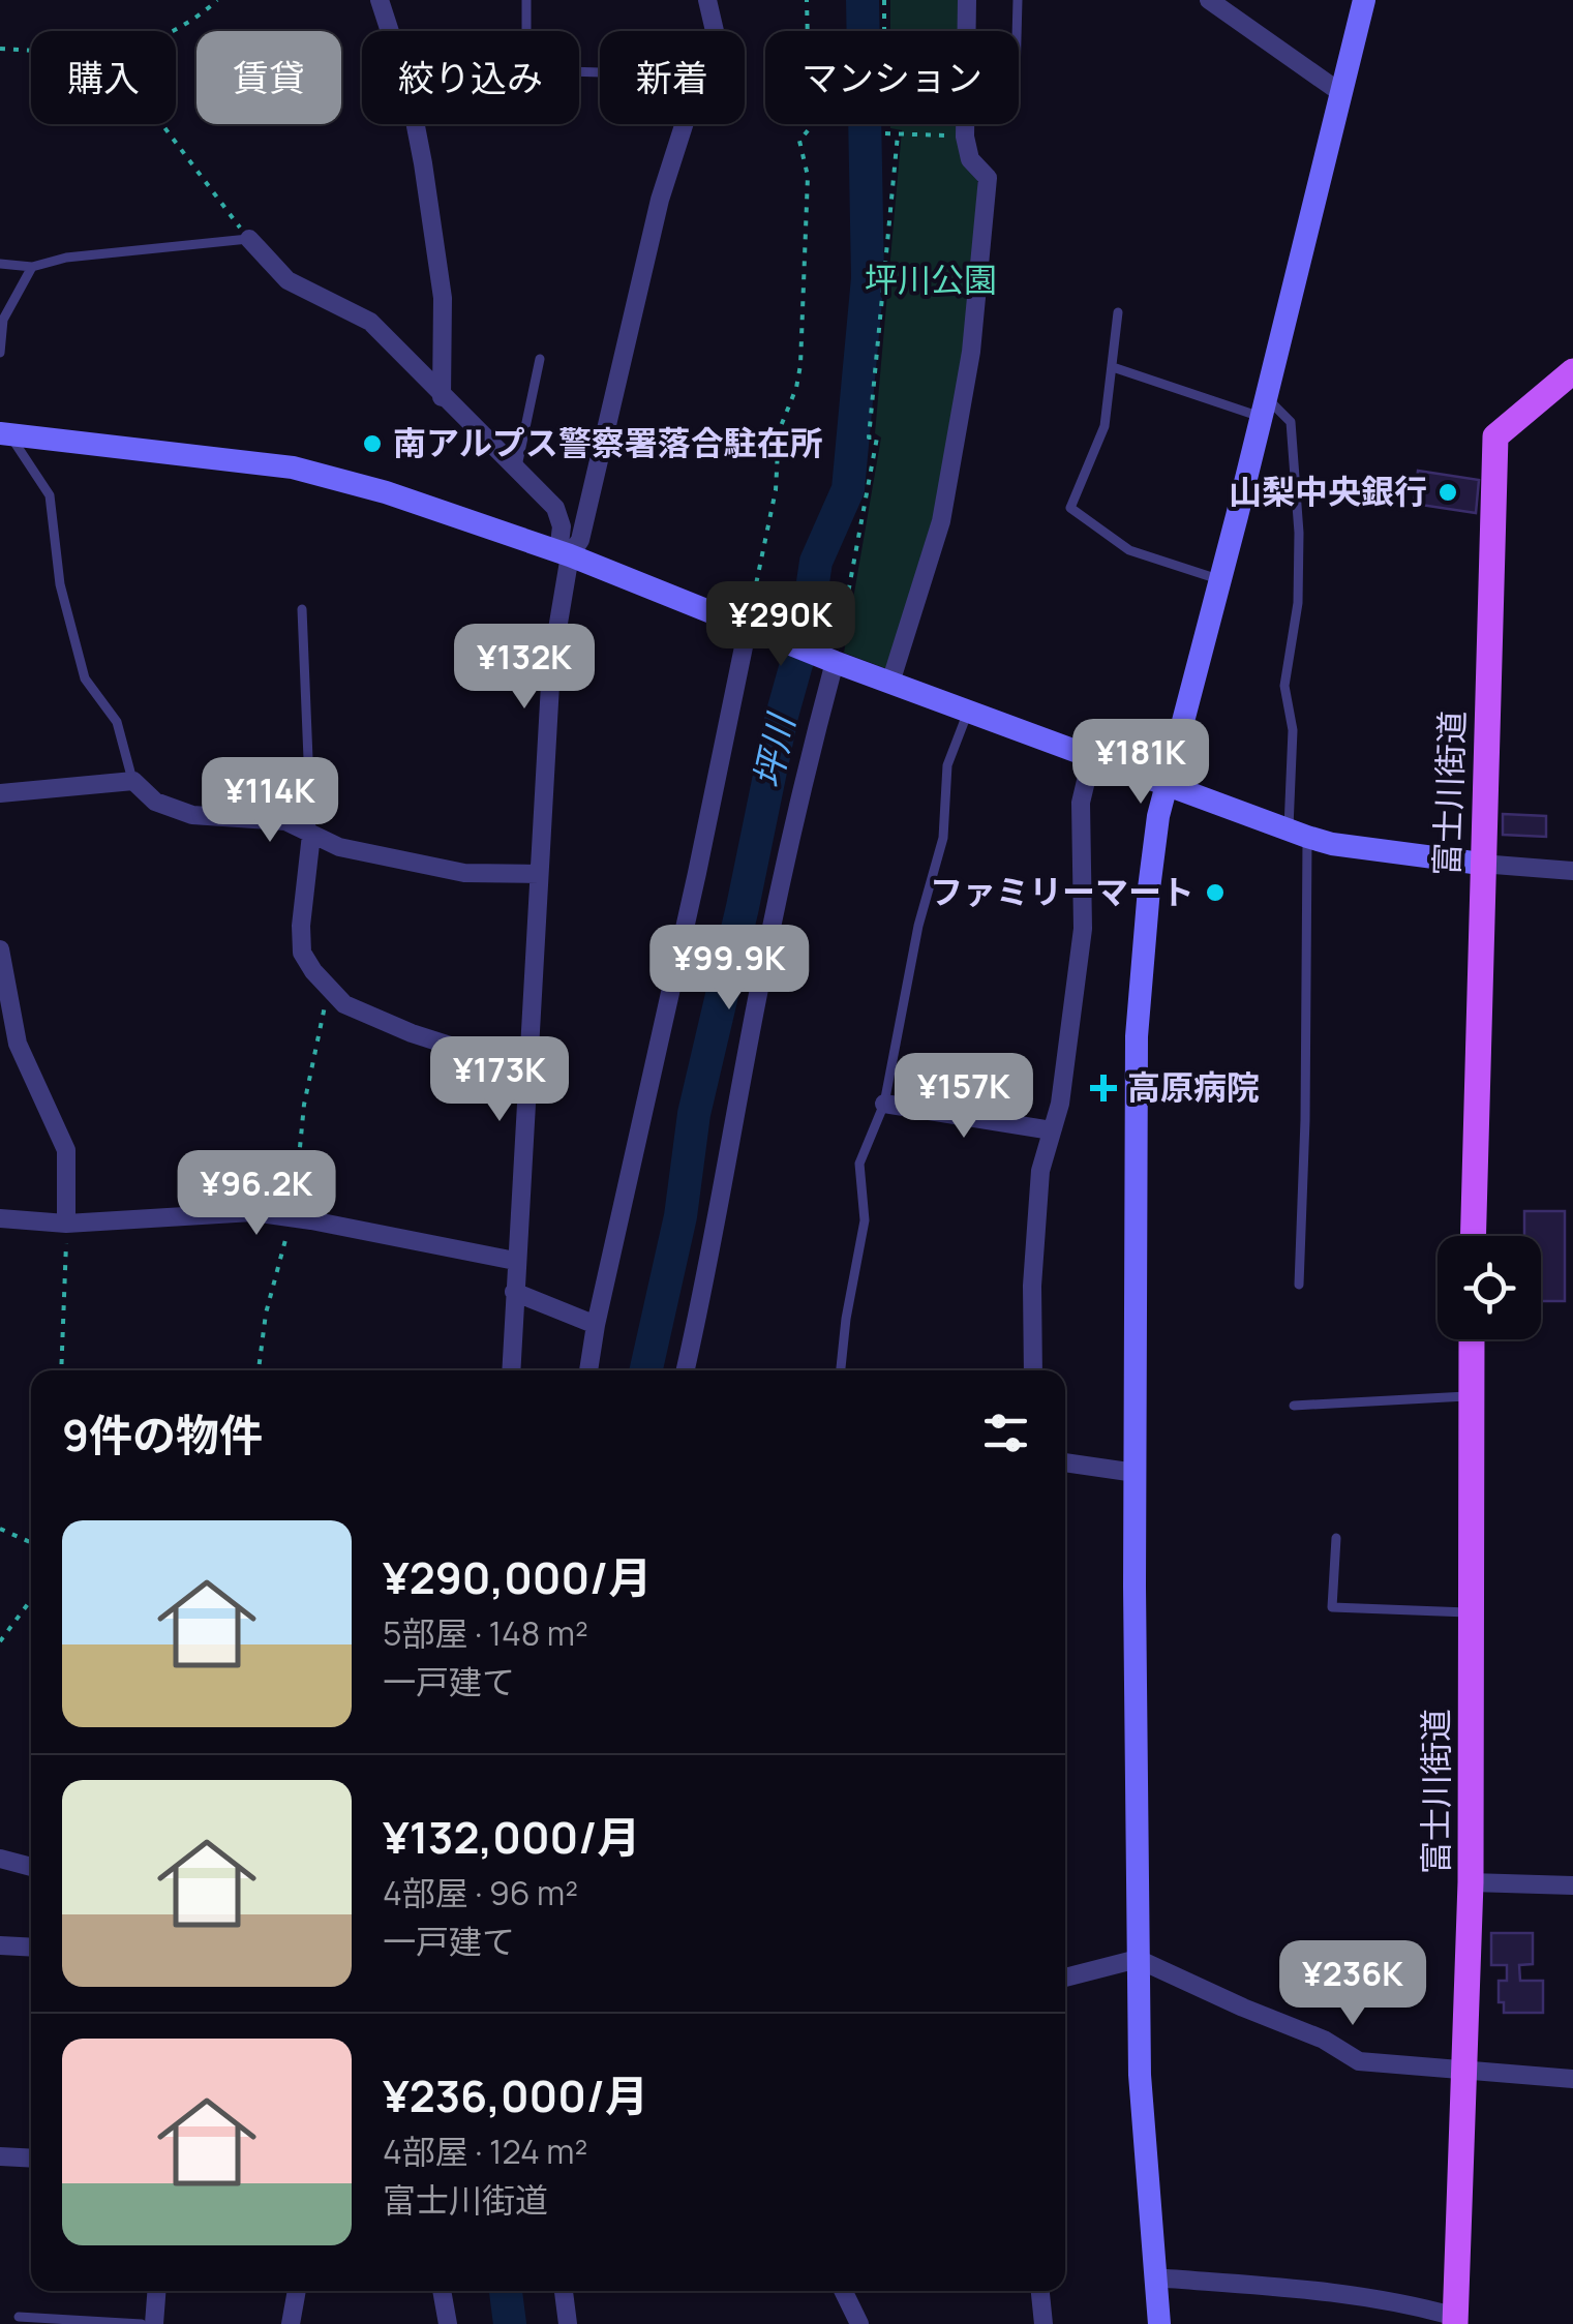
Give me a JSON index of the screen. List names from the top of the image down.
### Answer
{
  "streets": {
    "main road": ["富士川街道"]
  },
  "water": ["坪川"],
  "parks": ["坪川公園"],
  "places": {
    "other": ["南アルプス警察署落合駐在所", "山梨中央銀行", "ファミリーマート"],
    "health": ["高原病院"]
  },
  "page": {
    "chip": [
      "購入",
      "賃貸",
      "絞り込み",
      "新着",
      "マンション"
    ],
    "price": [
      "¥290K",
      "¥132K",
      "¥181K",
      "¥114K",
      "¥99.9K",
      "¥173K",
      "¥157K",
      "¥96.2K",
      "¥236K"
    ],
    "heading": "9件の物件",
    "list": [
      {
        "name": "¥290,000/月",
        "note": "5部屋 · 148 m² · 一戸建て"
      },
      {
        "name": "¥132,000/月",
        "note": "4部屋 · 96 m² · 一戸建て"
      },
      {
        "name": "¥236,000/月",
        "note": "4部屋 · 124 m² · 富士川街道"
      }
    ]
  }
}
